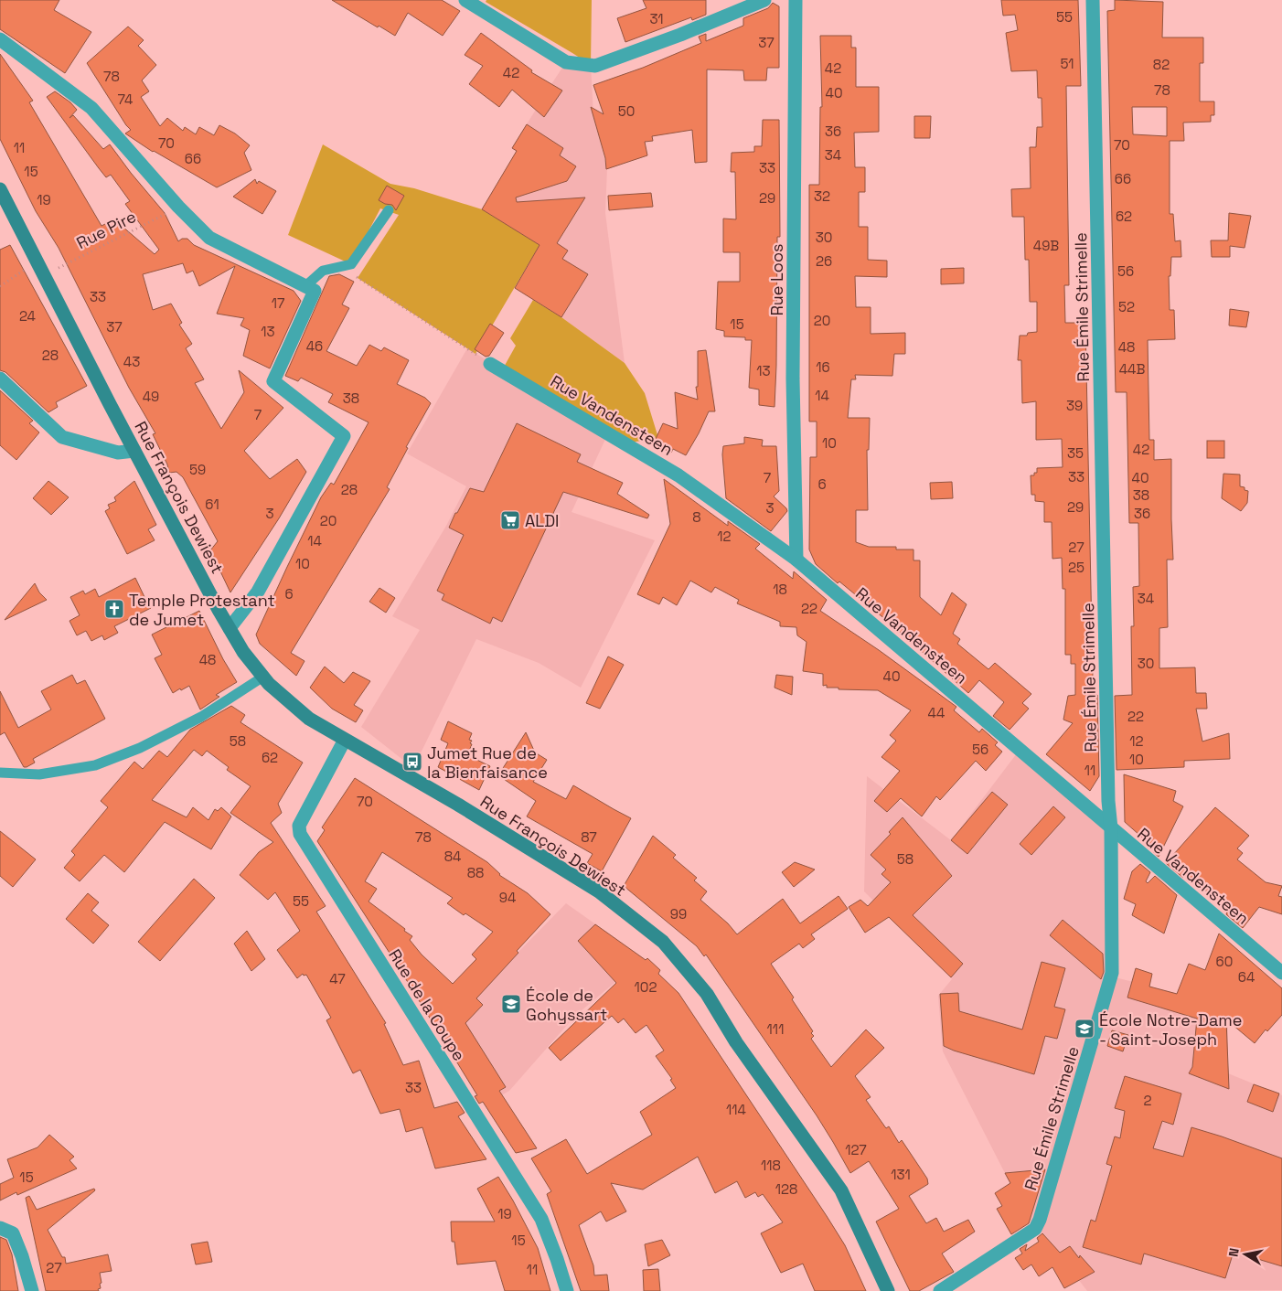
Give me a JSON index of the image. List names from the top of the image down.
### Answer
{
  "streets": {
    "street": [
      "Rue Loos",
      "Rue Émile Strimelle",
      "Rue Vandensteen",
      "Rue François Dewiest",
      "Rue de la Coupe"
    ],
    "path": ["Rue Pire"]
  },
  "crossings": [
    ["Rue Pire", "Rue François Dewiest"],
    ["Rue Loos", "Rue Vandensteen"],
    ["Rue Émile Strimelle", "Rue Vandensteen"],
    ["Rue François Dewiest", "Rue de la Coupe"]
  ],
  "places": {
    "supermarket": ["ALDI"],
    "church": ["Temple Protestant de Jumet"],
    "bus stop": ["Jumet Rue de la Bienfaisance"],
    "school or university": ["École de Gohyssart", "École Notre-Dame - Saint-Joseph"]
  },
  "house_numbers": [
    "55",
    "31",
    "37",
    "51",
    "82",
    "42",
    "42",
    "78",
    "78",
    "40",
    "74",
    "50",
    "36",
    "70",
    "70",
    "11",
    "34",
    "66",
    "33",
    "15",
    "66",
    "32",
    "29",
    "19",
    "62",
    "30",
    "49B",
    "26",
    "56",
    "33",
    "17",
    "52",
    "24",
    "20",
    "15",
    "37",
    "13",
    "46",
    "48",
    "28",
    "43",
    "16",
    "44B",
    "13",
    "14",
    "49",
    "38",
    "39",
    "7",
    "10",
    "42",
    "35",
    "59",
    "33",
    "7",
    "40",
    "6",
    "28",
    "38",
    "61",
    "29",
    "3",
    "3",
    "36",
    "8",
    "20",
    "12",
    "14",
    "27",
    "10",
    "25",
    "18",
    "6",
    "34",
    "22",
    "48",
    "30",
    "40",
    "44",
    "22",
    "58",
    "12",
    "56",
    "62",
    "10",
    "11",
    "70",
    "78",
    "87",
    "84",
    "58",
    "88",
    "94",
    "55",
    "99",
    "60",
    "64",
    "47",
    "102",
    "111",
    "33",
    "2",
    "114",
    "127",
    "118",
    "131",
    "15",
    "128",
    "19",
    "15",
    "27",
    "11"
  ],
  "north": "left"
}
